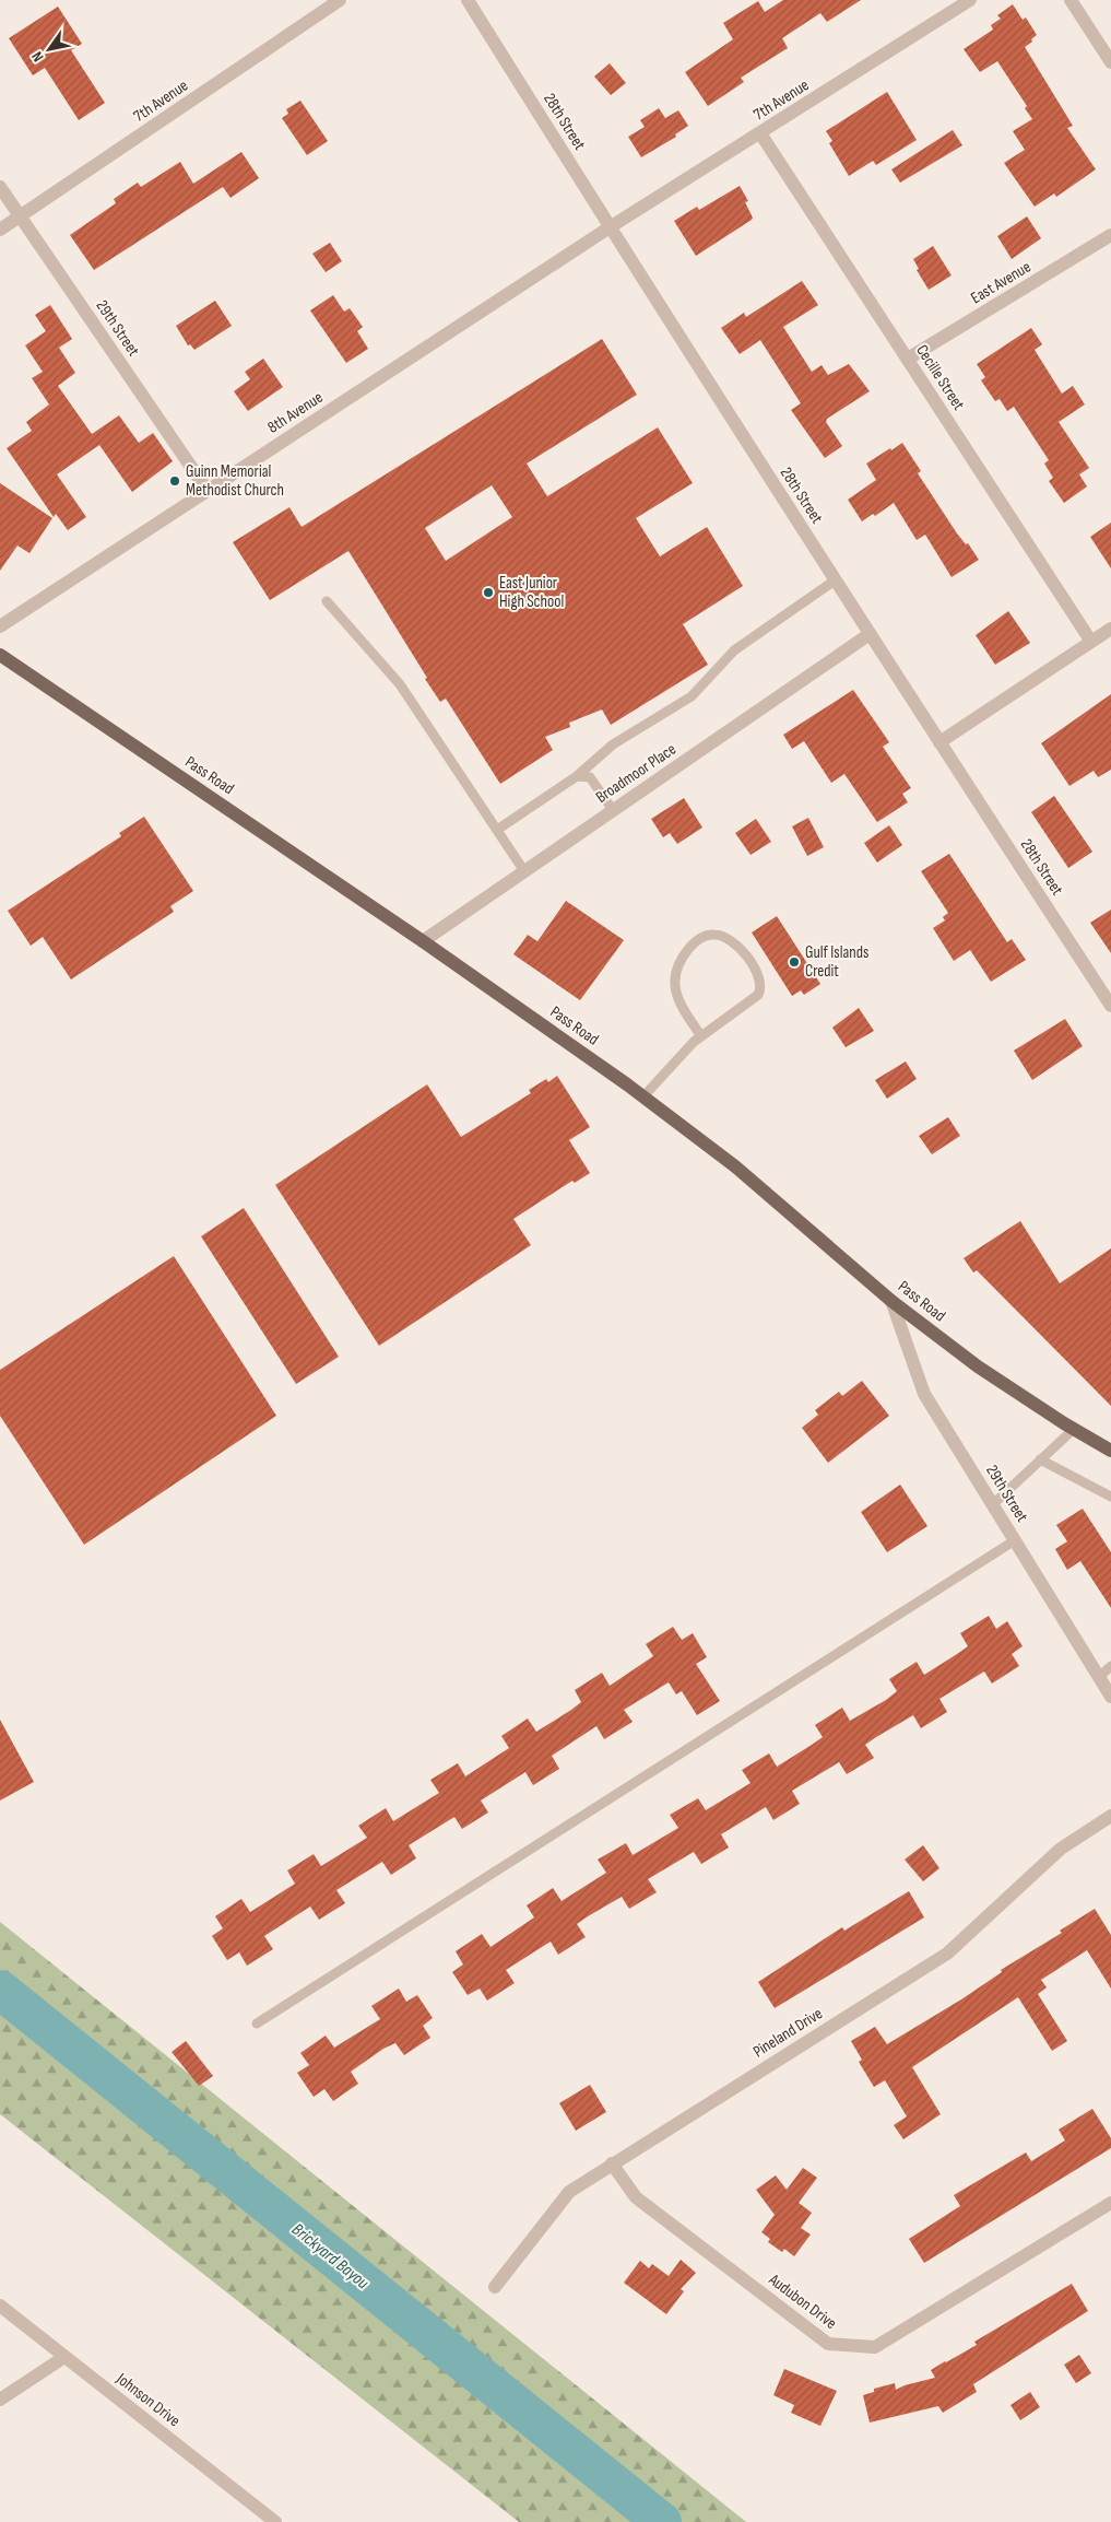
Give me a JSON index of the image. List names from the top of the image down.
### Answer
{
  "streets": {
    "main road": ["Pass Road"],
    "street": [
      "7th Avenue",
      "28th Street",
      "East Avenue",
      "29th Street",
      "Cecille Street",
      "8th Avenue",
      "Broadmoor Place",
      "Pineland Drive",
      "Audubon Drive",
      "Johnson Drive"
    ]
  },
  "crossings": [
    ["7th Avenue", "28th Street"],
    ["7th Avenue", "29th Street"],
    ["7th Avenue", "Cecille Street"],
    ["7th Avenue", "8th Avenue"],
    ["28th Street", "8th Avenue"],
    ["28th Street", "Broadmoor Place"],
    ["East Avenue", "Cecille Street"],
    ["29th Street", "8th Avenue"],
    ["29th Street", "Pass Road"],
    ["Broadmoor Place", "Pass Road"],
    ["Pineland Drive", "Audubon Drive"]
  ],
  "water": ["Brickyard Bayou"],
  "places": ["Guinn Memorial Methodist Church", "East Junior High School", "Gulf Islands Credit"],
  "north": "bottom left"
}
